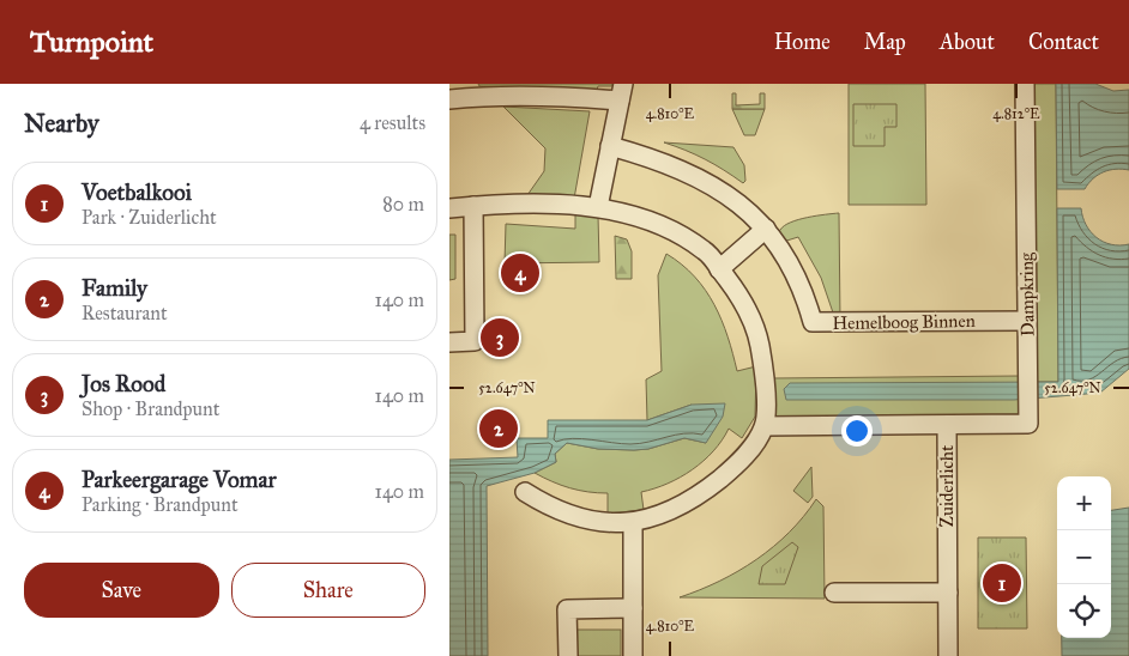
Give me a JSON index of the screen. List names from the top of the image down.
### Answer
{
  "streets": {
    "street": ["Dampkring", "Hemelboog Binnen", "Zuiderlicht"]
  },
  "crossings": [
    ["Dampkring", "Hemelboog Binnen"],
    ["Dampkring", "Zuiderlicht"]
  ],
  "page": {
    "header": "Turnpoint",
    "nav": [
      "Home",
      "Map",
      "About",
      "Contact"
    ],
    "heading": ["Nearby", "4 results"],
    "list": [
      {
        "mark": "1",
        "name": "Voetbalkooi",
        "note": "Park · Zuiderlicht",
        "value": "80 m"
      },
      {
        "mark": "2",
        "name": "Family",
        "note": "Restaurant",
        "value": "140 m"
      },
      {
        "mark": "3",
        "name": "Jos Rood",
        "note": "Shop · Brandpunt",
        "value": "140 m"
      },
      {
        "mark": "4",
        "name": "Parkeergarage Vomar",
        "note": "Parking · Brandpunt",
        "value": "140 m"
      }
    ],
    "pins": [
      "4",
      "3",
      "2",
      "1"
    ],
    "map_buttons": ["+", "−"],
    "buttons": ["Save", "Share"]
  },
  "coordinates": ["4.810°E", "4.812°E", "52.647°N"]
}
